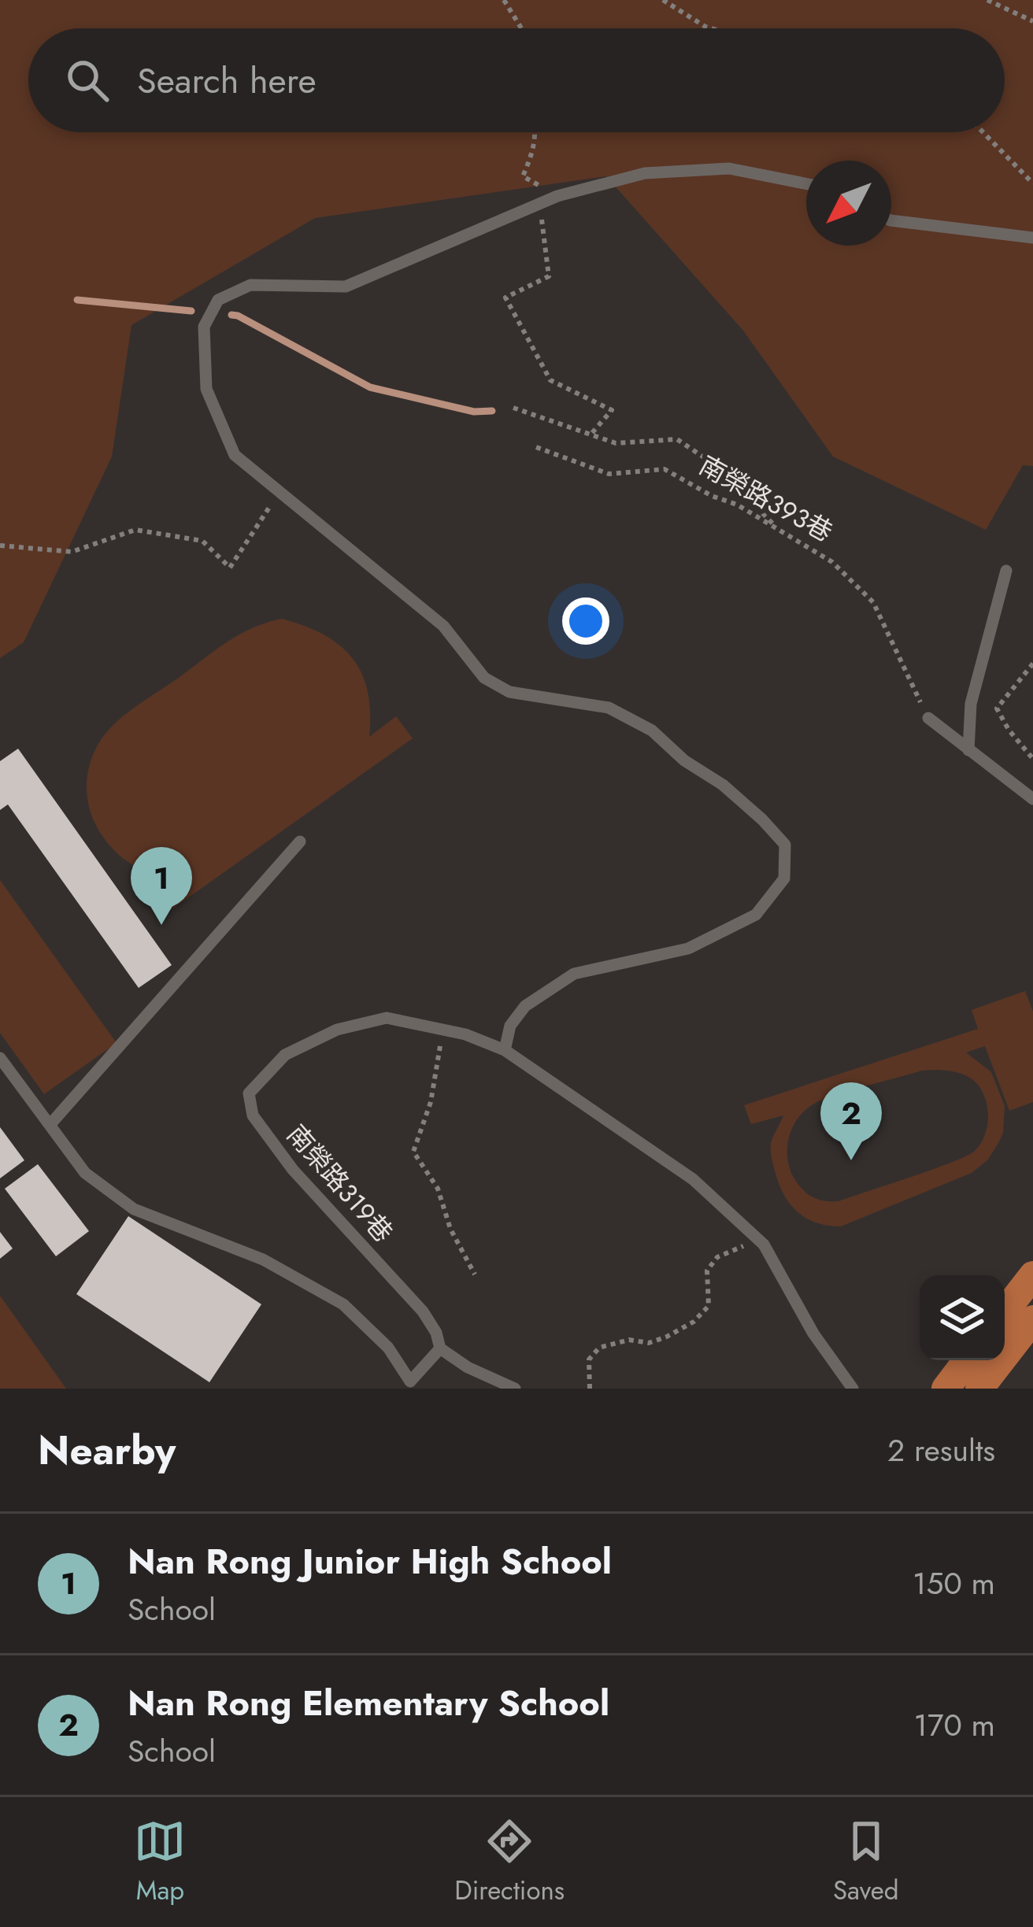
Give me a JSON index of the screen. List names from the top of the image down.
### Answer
{
  "streets": {
    "lane": ["南榮路319巷"],
    "path": ["南榮路393巷"]
  },
  "north": "bottom left",
  "page": {
    "search": "Search here",
    "pins": ["1", "2"],
    "heading": ["Nearby", "2 results"],
    "list": [
      {
        "mark": "1",
        "name": "Nan Rong Junior High School",
        "note": "School",
        "value": "150 m"
      },
      {
        "mark": "2",
        "name": "Nan Rong Elementary School",
        "note": "School",
        "value": "170 m"
      }
    ],
    "nav": ["Map", "Directions", "Saved"]
  }
}
